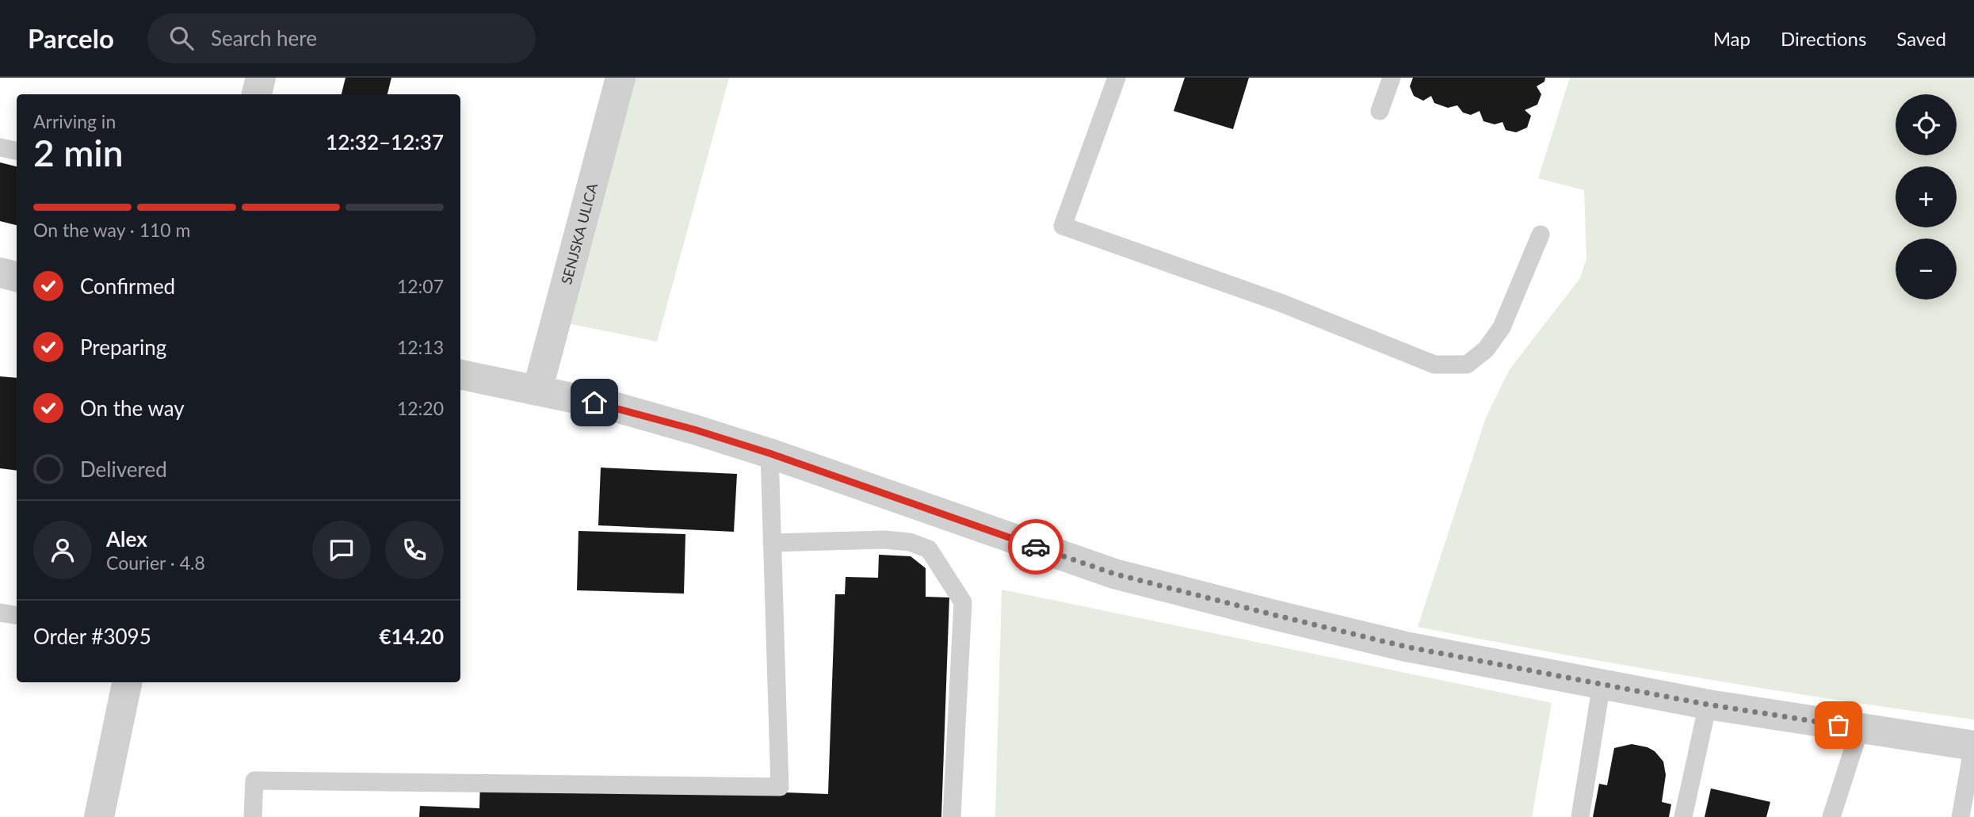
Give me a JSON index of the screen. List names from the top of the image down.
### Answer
{
  "streets": {
    "street": ["SENJSKA ULICA"]
  },
  "page": {
    "header": "Parcelo",
    "search": "Search here",
    "nav": ["Map", "Directions", "Saved"],
    "map_buttons": ["+", "−"],
    "heading": ["2 min", "Arriving in", "12:32–12:37"],
    "panel": [
      "Alex",
      "Courier · 4.8",
      "Order #3095",
      "€14.20"
    ],
    "bar": "On the way · 110 m",
    "list": [
      ["Confirmed", "12:07"],
      ["Preparing", "12:13"],
      ["On the way", "12:20"],
      "Delivered"
    ]
  }
}
